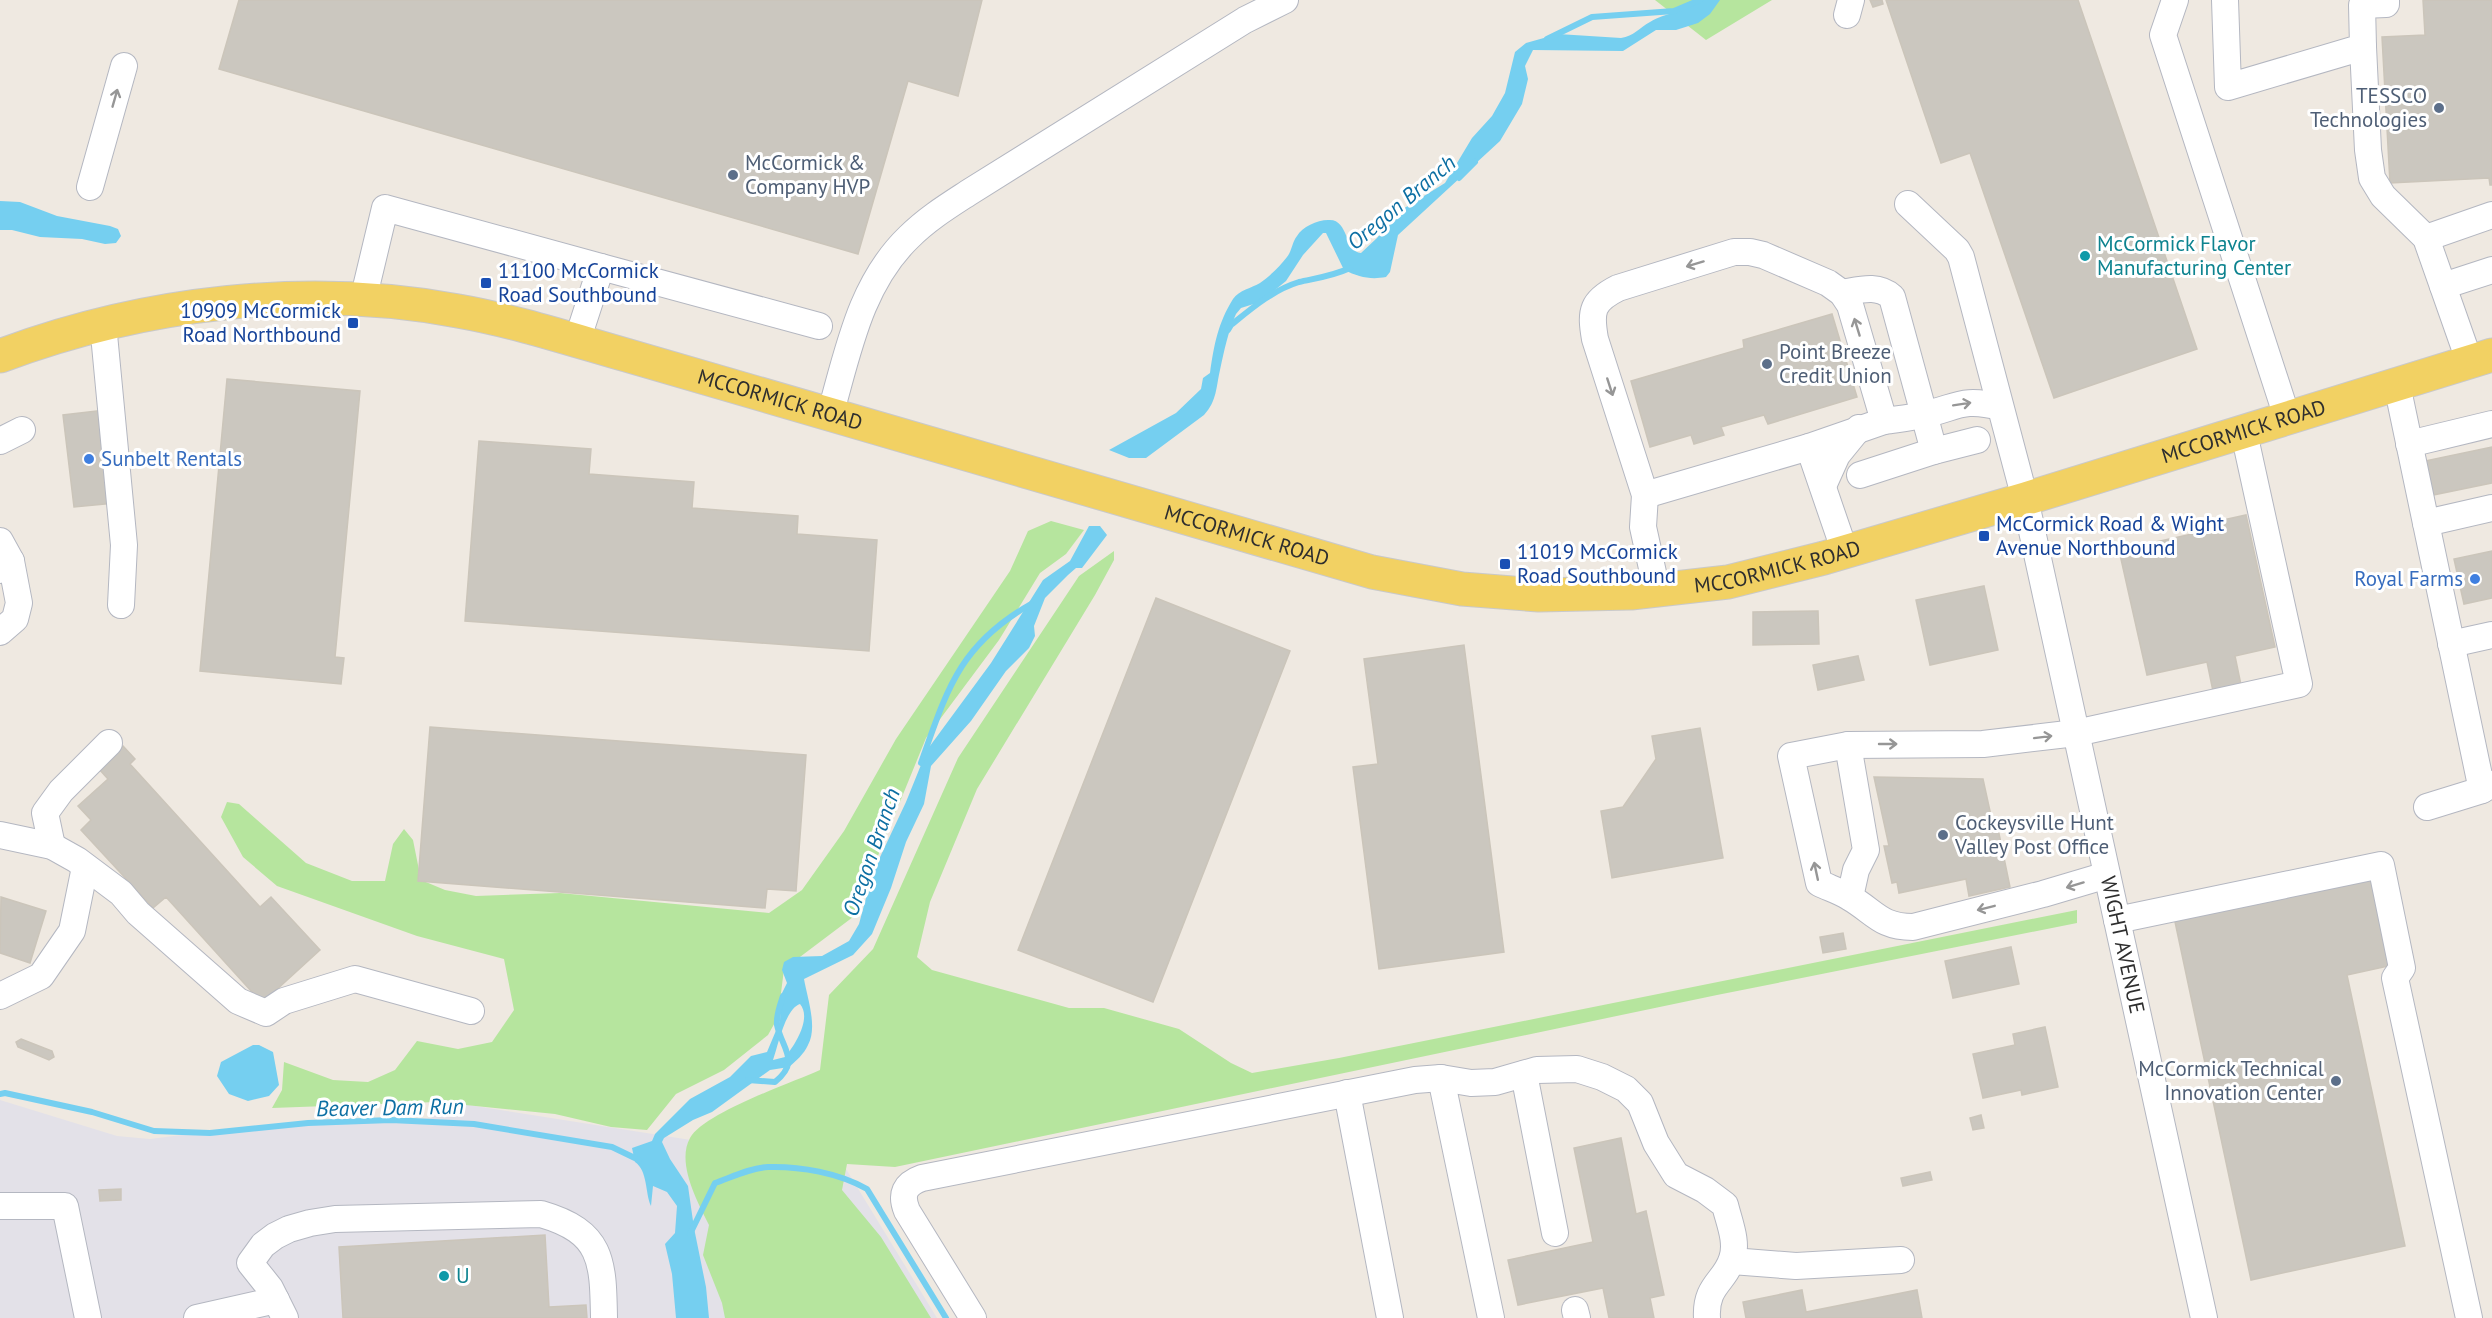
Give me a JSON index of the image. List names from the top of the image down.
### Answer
{
  "streets": {
    "main road": ["MCCORMICK ROAD"],
    "street": ["WIGHT AVENUE"]
  },
  "crossings": [
    ["MCCORMICK ROAD", "WIGHT AVENUE"]
  ],
  "water": ["Oregon Branch", "Beaver Dam Run"],
  "places": {
    "other": [
      "TESSCO Technologies",
      "McCormick & Company HVP",
      "McCormick Flavor Manufacturing Center",
      "Point Breeze Credit Union",
      "Sunbelt Rentals",
      "Royal Farms",
      "Cockeysville Hunt Valley Post Office",
      "McCormick Technical Innovation Center",
      "U"
    ],
    "transit": [
      "11100 McCormick Road Southbound",
      "10909 McCormick Road Northbound",
      "McCormick Road & Wight Avenue Northbound",
      "11019 McCormick Road Southbound"
    ]
  }
}
